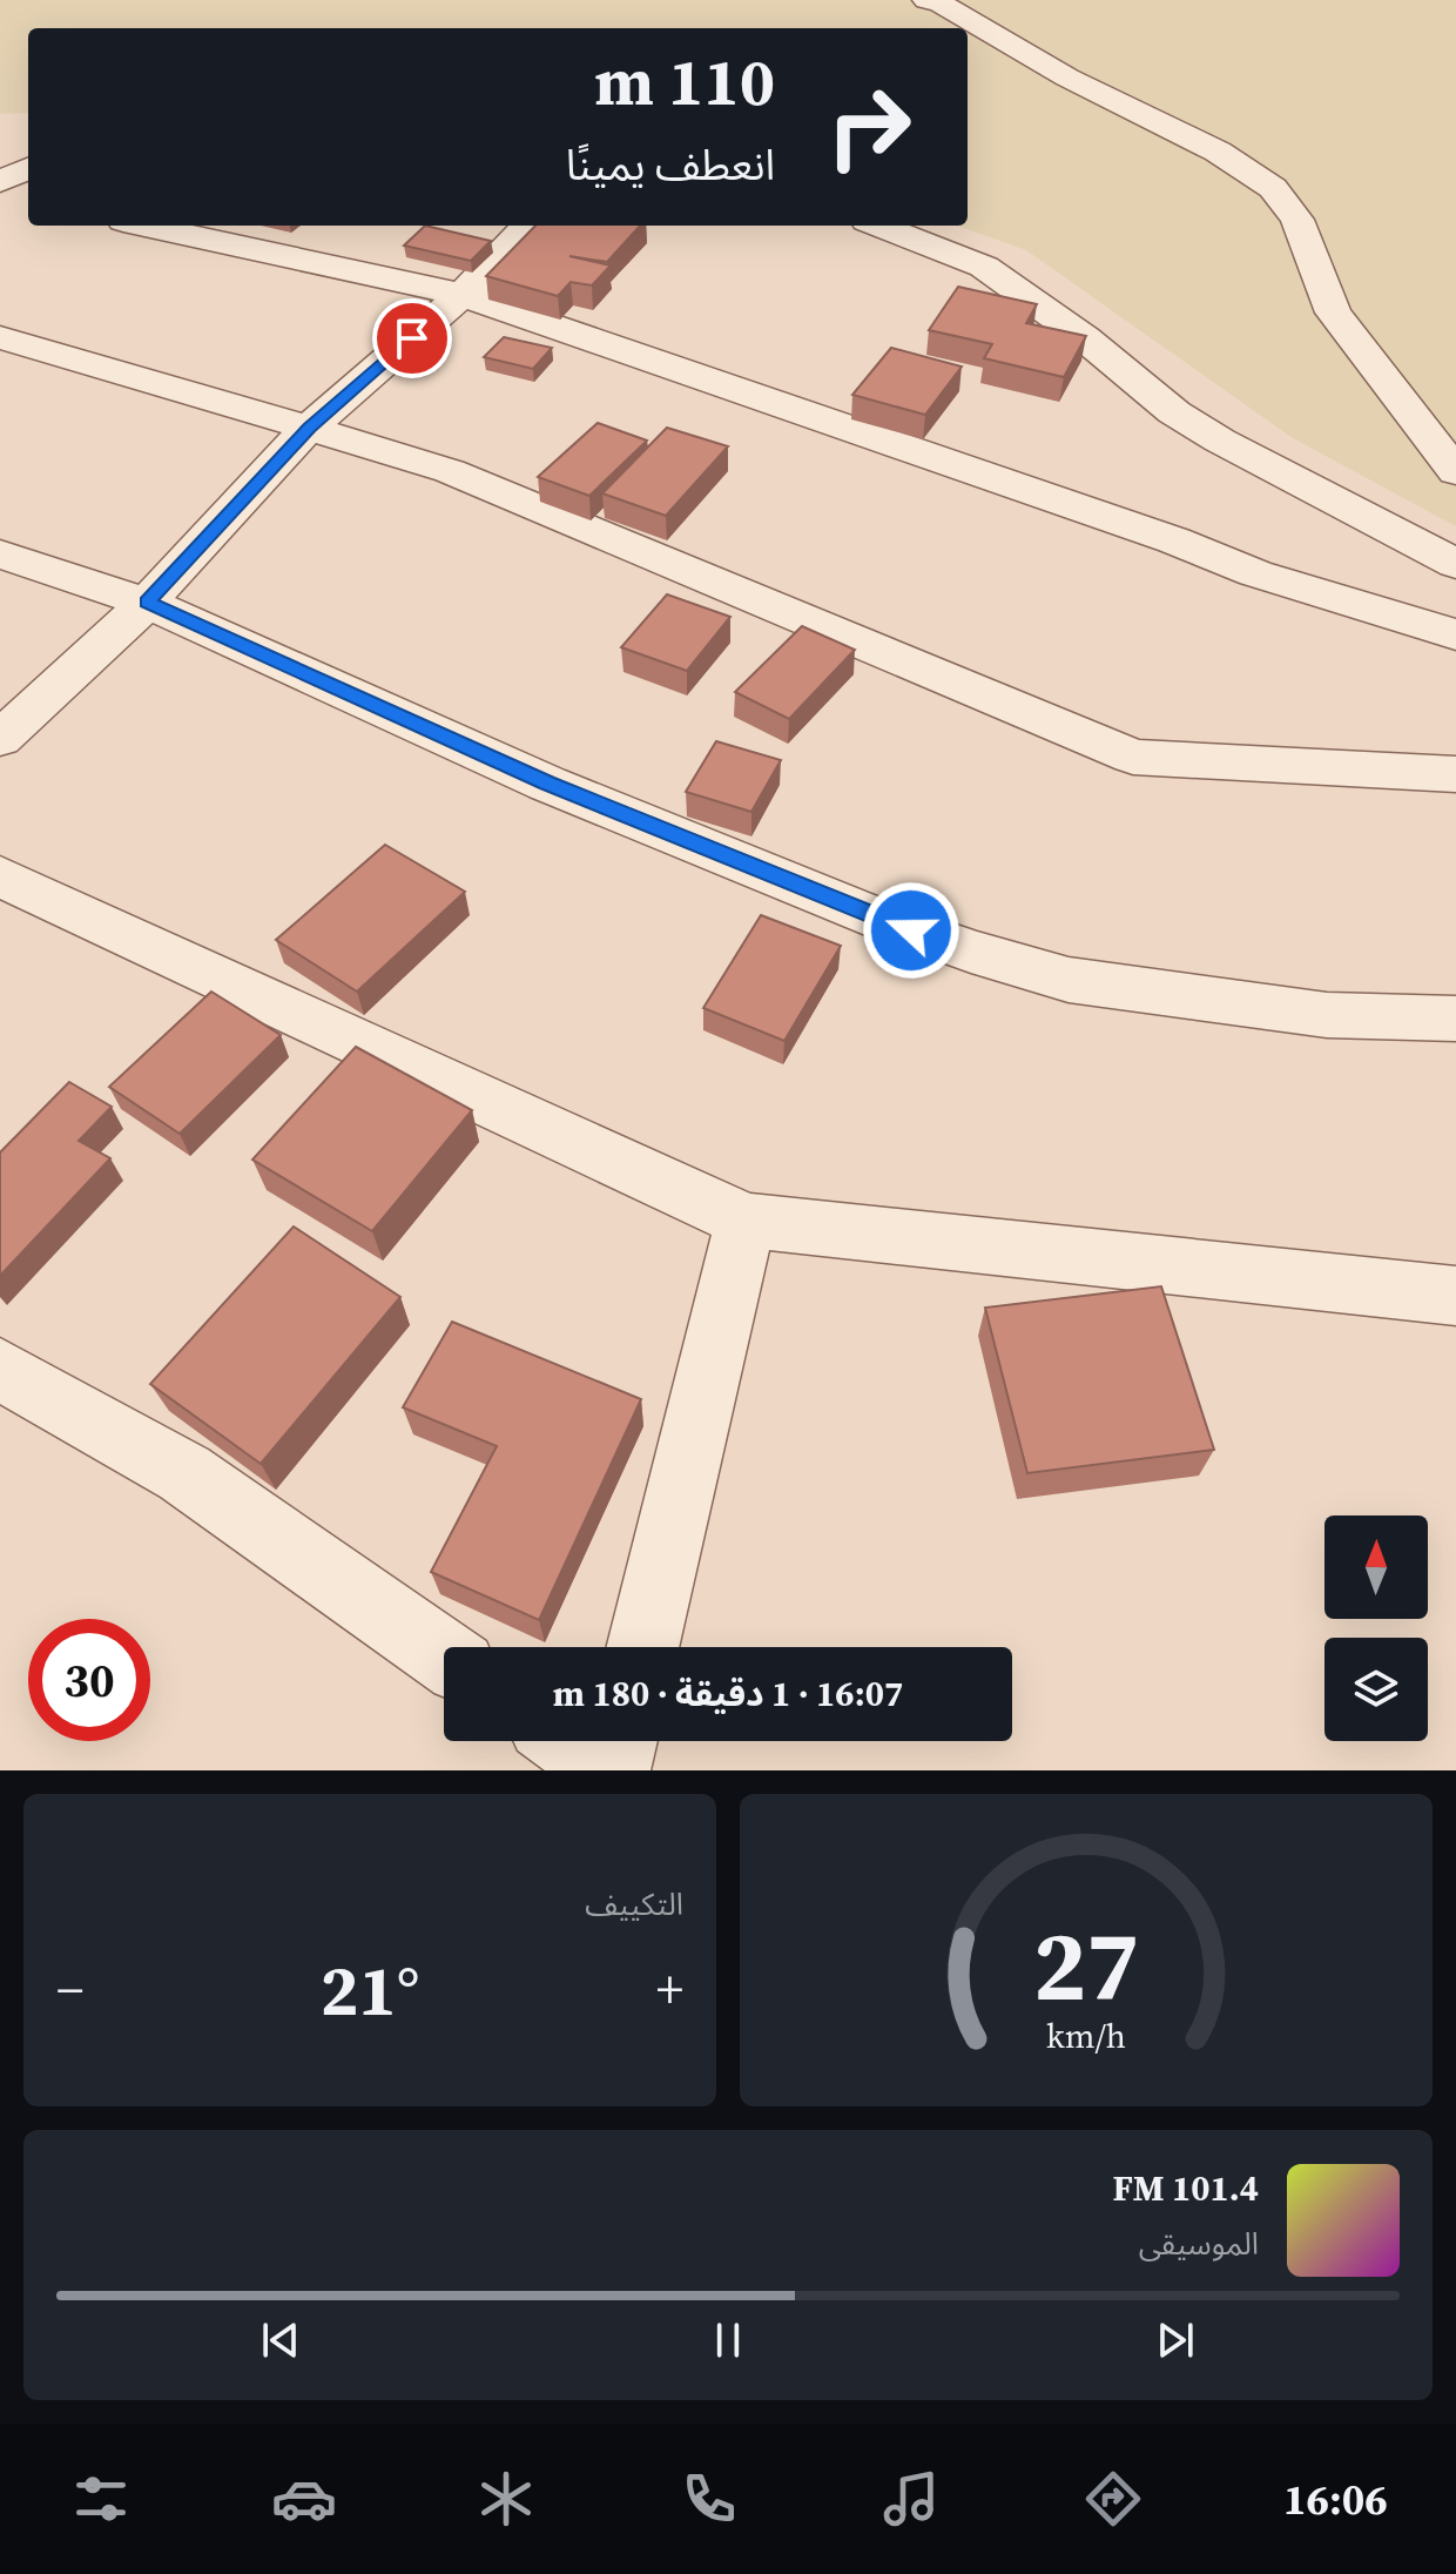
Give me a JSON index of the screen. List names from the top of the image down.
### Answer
{
  "north": "top",
  "page": {
    "turn": ["110 m", "انعطف يمينًا"],
    "limit": "30",
    "trip": "16:07 · 1 دقيقة · 180 m",
    "tile": "التكييف",
    "heat": ["−", "21°", "+"],
    "song": ["101.4 FM", "الموسيقى"],
    "tabs": "16:06",
    "gauge": ["27", "km/h"]
  }
}
